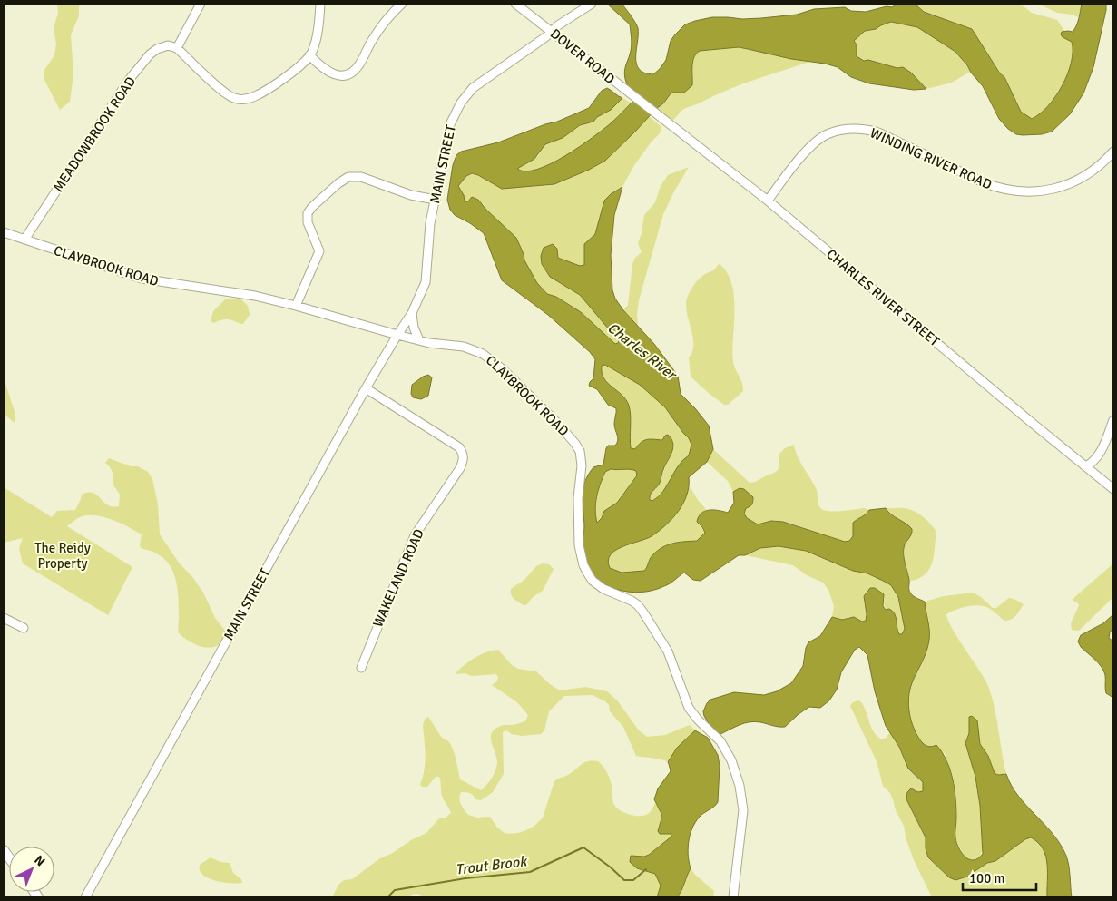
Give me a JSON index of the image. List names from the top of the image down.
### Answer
{
  "streets": {
    "street": [
      "DOVER ROAD",
      "MEADOWBROOK ROAD",
      "WINDING RIVER ROAD",
      "MAIN STREET",
      "CLAYBROOK ROAD",
      "CHARLES RIVER STREET",
      "WAKELAND ROAD"
    ]
  },
  "crossings": [
    ["DOVER ROAD", "MAIN STREET"],
    ["DOVER ROAD", "CHARLES RIVER STREET"],
    ["MEADOWBROOK ROAD", "CLAYBROOK ROAD"],
    ["WINDING RIVER ROAD", "CHARLES RIVER STREET"],
    ["MAIN STREET", "CLAYBROOK ROAD"],
    ["MAIN STREET", "WAKELAND ROAD"]
  ],
  "water": ["Charles River", "Trout Brook"],
  "parks": ["The Reidy Property"],
  "scale_bar": "100 m",
  "north": "top right"
}
